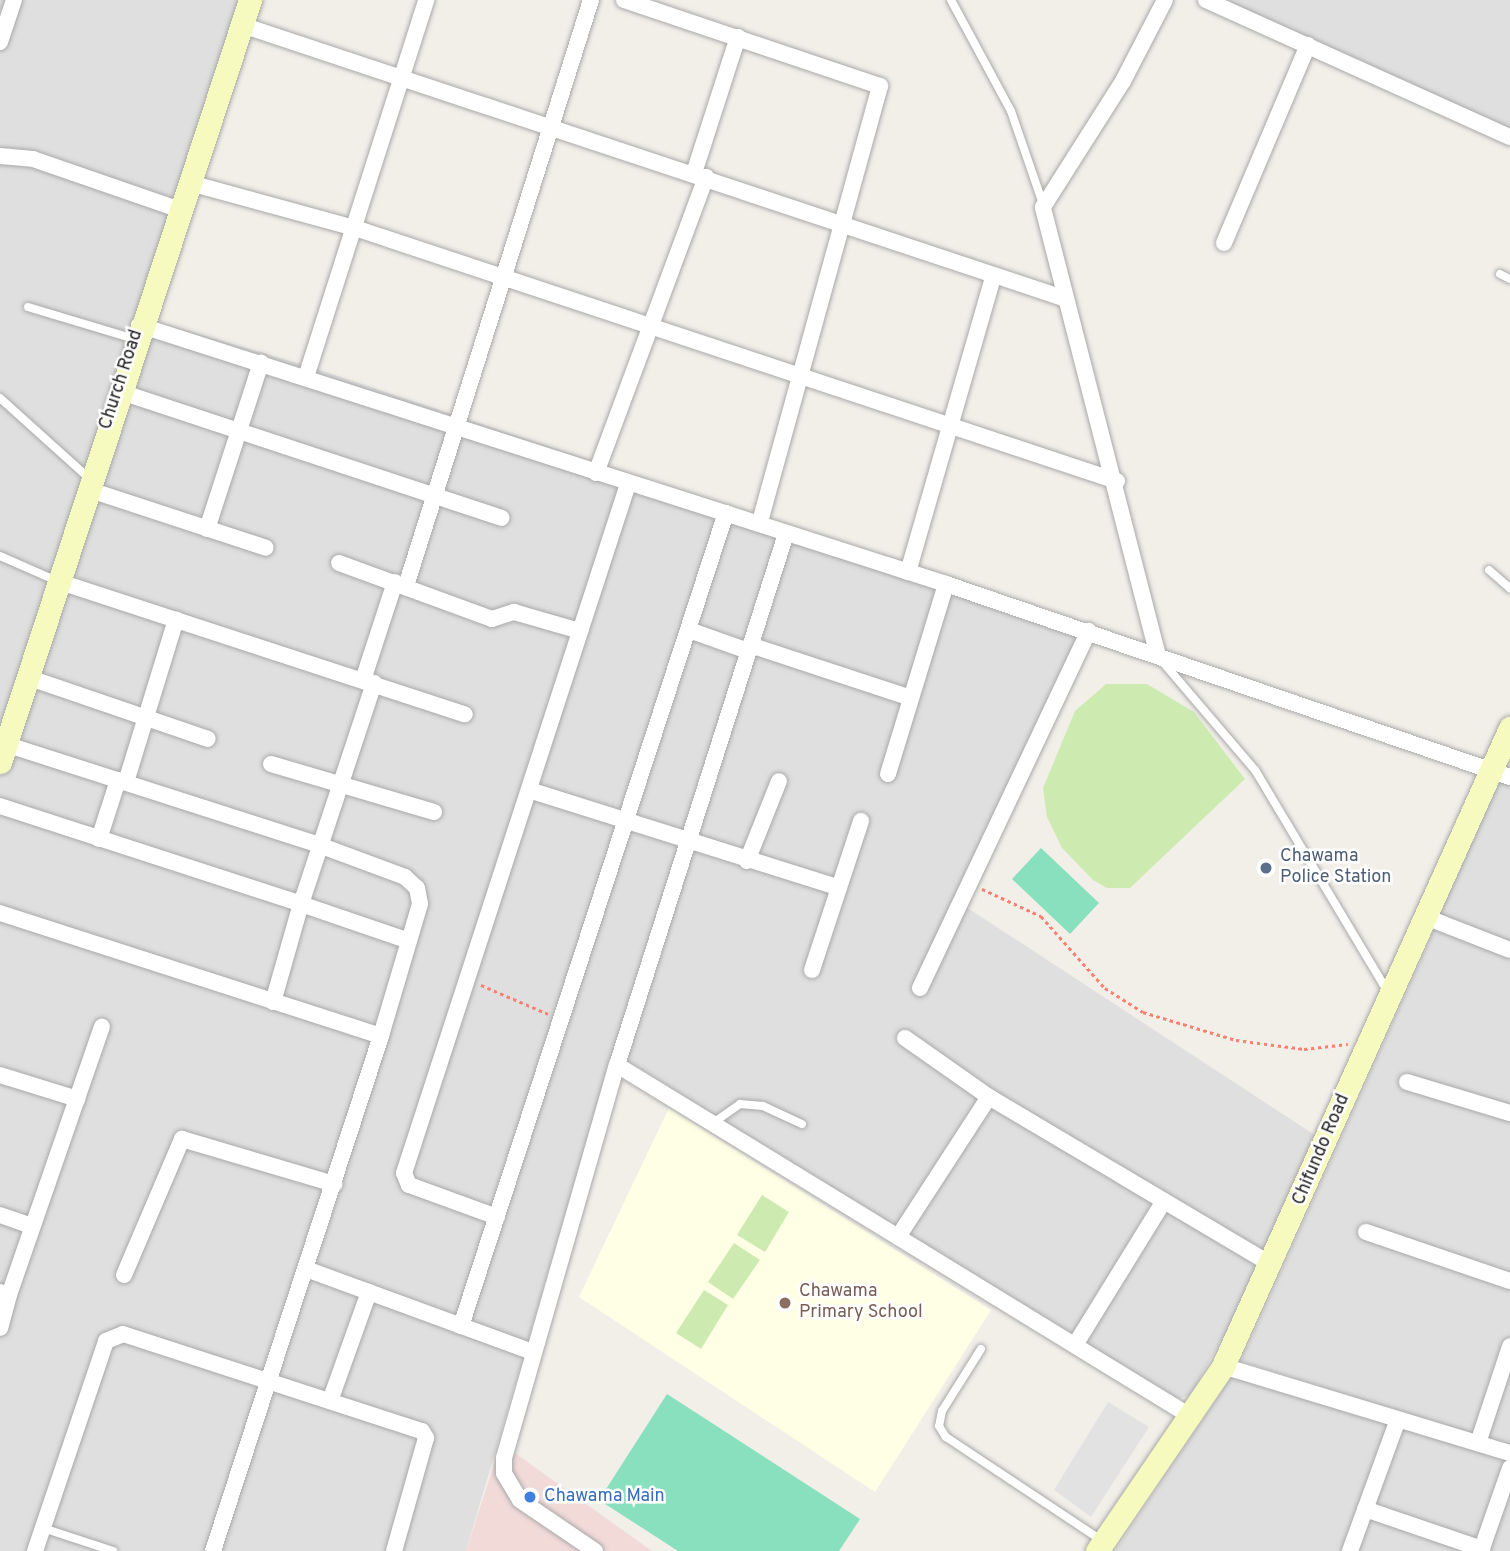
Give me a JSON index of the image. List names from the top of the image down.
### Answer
{
  "streets": {
    "street": ["Church Road", "Chifundo Road"]
  },
  "places": ["Chawama Police Station", "Chawama Primary School", "Chawama Main"]
}
